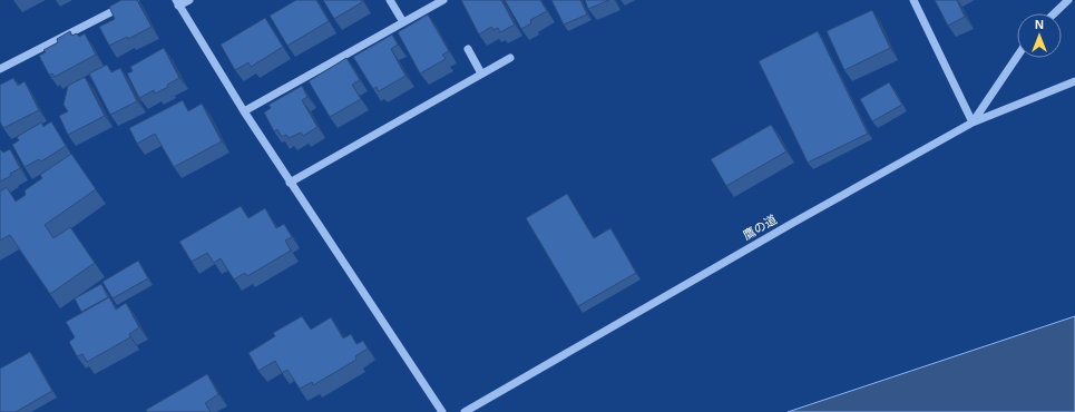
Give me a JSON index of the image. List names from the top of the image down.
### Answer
{
  "streets": {
    "street": ["鷹の道"]
  },
  "north": "top"
}
